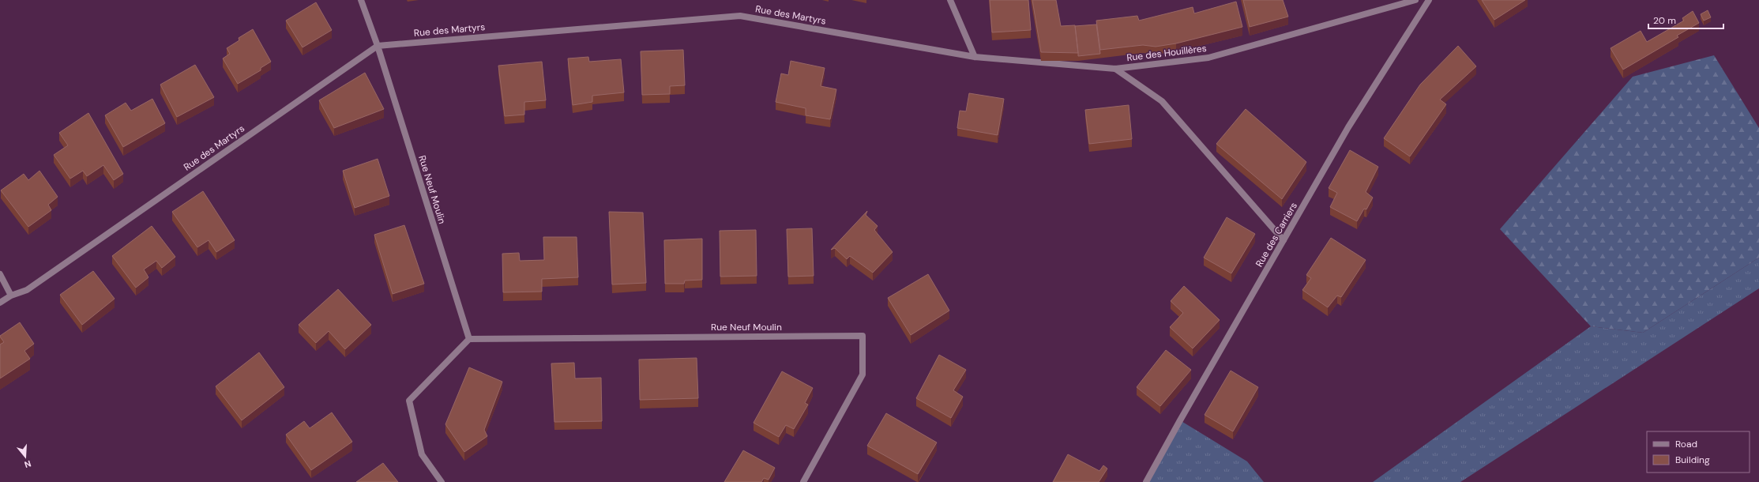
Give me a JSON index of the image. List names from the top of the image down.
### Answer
{
  "streets": {
    "street": [
      "Rue des Martyrs",
      "Rue des Houillères",
      "Rue Neuf Moulin",
      "Rue des Carriers"
    ]
  },
  "crossings": [
    ["Rue des Martyrs", "Rue des Houillères"],
    ["Rue des Martyrs", "Rue Neuf Moulin"]
  ],
  "legend": ["Road", "Building"],
  "scale_bar": "20 m",
  "north": "bottom"
}
